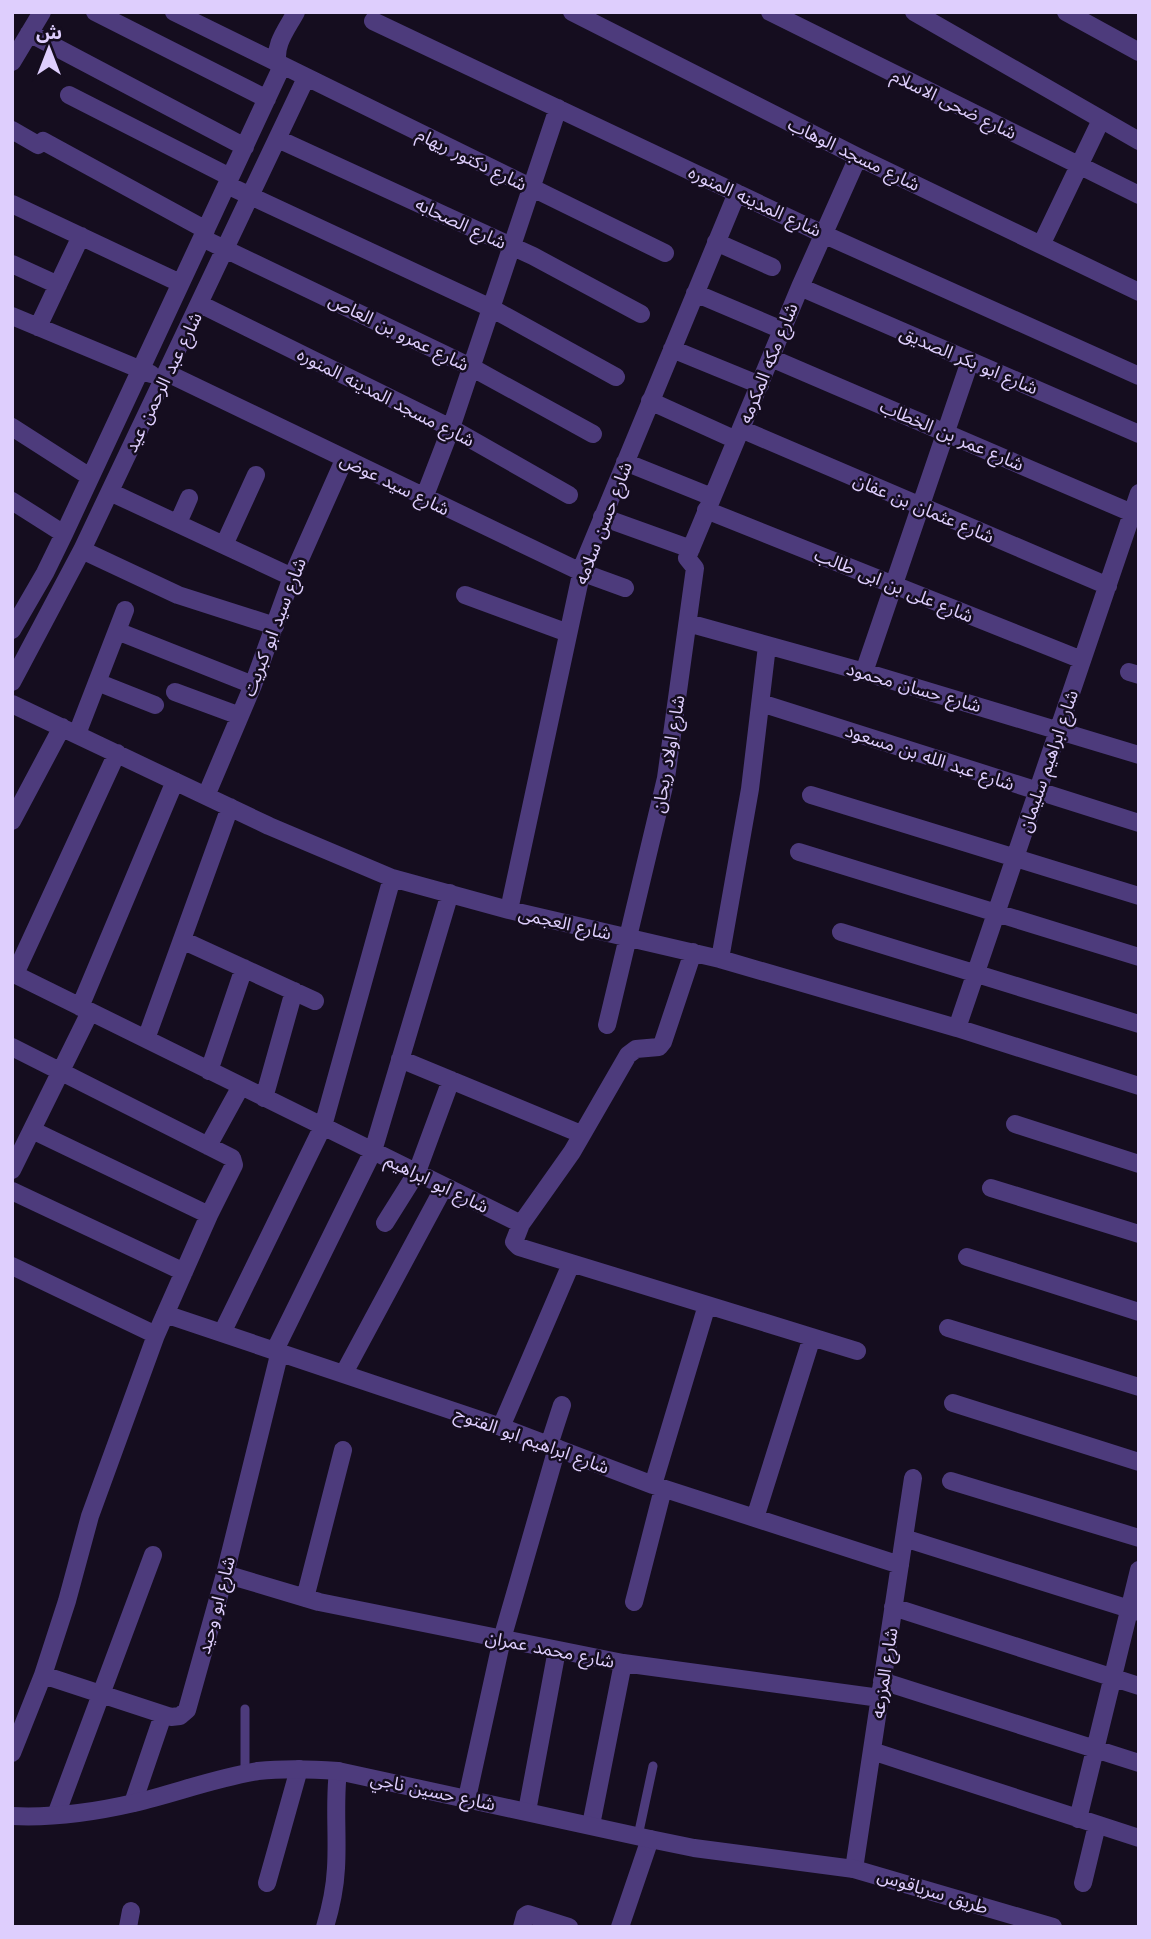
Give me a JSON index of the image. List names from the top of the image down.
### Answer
{
  "streets": {
    "street": [
      "شارع ضحى الاسلام",
      "شارع مسجد الوهاب",
      "شارع دكتور ريهام",
      "شارع المدينه المنوره",
      "شارع الصحابه",
      "شارع عمرو بن العاص",
      "شارع ابو بكر الصديق",
      "شارع مكه المكرمه",
      "شارع عبد الرحمن عيد",
      "شارع مسجد المدينه المنوره",
      "شارع عمر بن الخطاب",
      "شارع سيد عوض",
      "شارع عثمان بن عفان",
      "شارع حسن سلامه",
      "شارع على بن ابى طالب",
      "شارع سيد ابو كبريت",
      "شارع حسان محمود",
      "شارع اولاد ريحان",
      "شارع عبد الله بن مسعود",
      "شارع ابراهيم سليمان",
      "شارع العجمى",
      "شارع ابو ابراهيم",
      "شارع ابراهيم ابو الفتوح",
      "شارع ابو وحيد",
      "شارع محمد عمران",
      "شارع المزرعه",
      "شارع حسين ناجي",
      "طريق سرياقوس"
    ]
  },
  "crossings": [
    ["شارع مسجد الوهاب", "شارع مكه المكرمه"],
    ["شارع دكتور ريهام", "شارع عبد الرحمن عيد"],
    ["شارع المدينه المنوره", "شارع مكه المكرمه"],
    ["شارع المدينه المنوره", "شارع حسن سلامه"],
    ["شارع الصحابه", "شارع عبد الرحمن عيد"],
    ["شارع عمرو بن العاص", "شارع عبد الرحمن عيد"],
    ["شارع ابو بكر الصديق", "شارع مكه المكرمه"],
    ["شارع مكه المكرمه", "شارع عمر بن الخطاب"],
    ["شارع مكه المكرمه", "شارع عثمان بن عفان"],
    ["شارع مكه المكرمه", "شارع على بن ابى طالب"],
    ["شارع مكه المكرمه", "شارع اولاد ريحان"],
    ["شارع عبد الرحمن عيد", "شارع مسجد المدينه المنوره"],
    ["شارع عبد الرحمن عيد", "شارع سيد عوض"],
    ["شارع عمر بن الخطاب", "شارع ابراهيم سليمان"],
    ["شارع سيد عوض", "شارع حسن سلامه"],
    ["شارع سيد عوض", "شارع سيد ابو كبريت"],
    ["شارع عثمان بن عفان", "شارع ابراهيم سليمان"],
    ["شارع حسن سلامه", "شارع على بن ابى طالب"],
    ["شارع حسن سلامه", "شارع العجمى"],
    ["شارع على بن ابى طالب", "شارع ابراهيم سليمان"],
    ["شارع سيد ابو كبريت", "شارع العجمى"],
    ["شارع حسان محمود", "شارع اولاد ريحان"],
    ["شارع حسان محمود", "شارع ابراهيم سليمان"],
    ["شارع اولاد ريحان", "شارع العجمى"],
    ["شارع عبد الله بن مسعود", "شارع ابراهيم سليمان"],
    ["شارع ابراهيم سليمان", "شارع العجمى"],
    ["شارع العجمى", "شارع ابو وحيد"],
    ["شارع ابو ابراهيم", "شارع ابو وحيد"],
    ["شارع ابراهيم ابو الفتوح", "شارع ابو وحيد"],
    ["شارع ابراهيم ابو الفتوح", "شارع المزرعه"],
    ["شارع ابو وحيد", "شارع محمد عمران"],
    ["شارع محمد عمران", "شارع المزرعه"],
    ["شارع المزرعه", "شارع حسين ناجي"],
    ["شارع المزرعه", "طريق سرياقوس"],
    ["شارع حسين ناجي", "طريق سرياقوس"]
  ],
  "north": "top"
}
